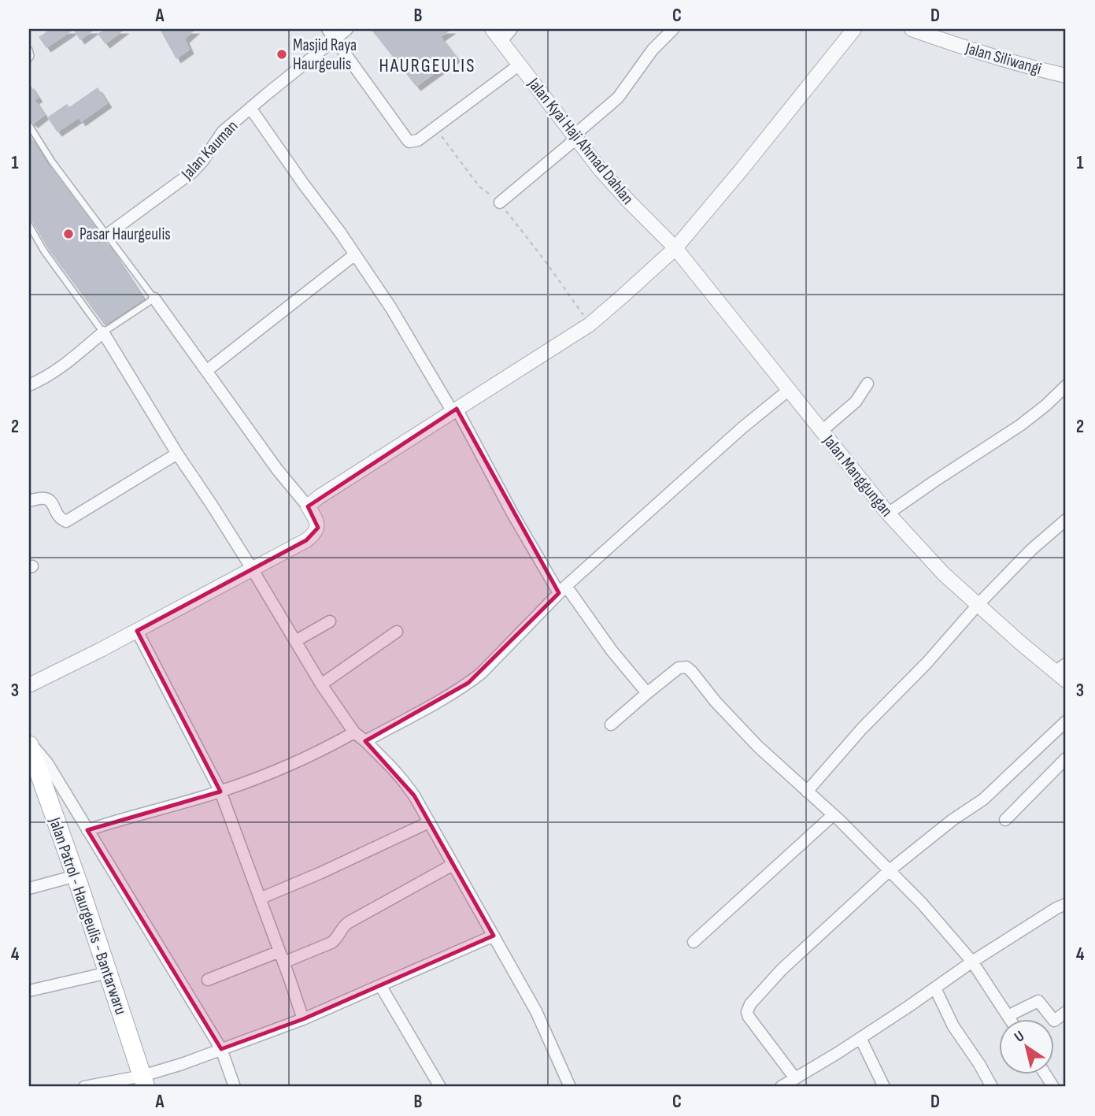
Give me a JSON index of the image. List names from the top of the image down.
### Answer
{
  "streets": {
    "main road": ["Jalan Patrol - Haurgeulis - Bantarwaru"],
    "street": [
      "Jalan Siliwangi",
      "Jalan Kyai Haji Ahmad Dahlan",
      "Jalan Kauman",
      "Jalan Manggungan"
    ]
  },
  "crossings": [
    ["Jalan Kyai Haji Ahmad Dahlan", "Jalan Manggungan"]
  ],
  "districts": ["HAURGEULIS"],
  "places": ["Masjid Raya Haurgeulis", "Pasar Haurgeulis"],
  "north": "top left",
  "grid": {
    "columns": [
      "A",
      "B",
      "C",
      "D"
    ],
    "rows": [
      "1",
      "2",
      "3",
      "4"
    ]
  }
}
